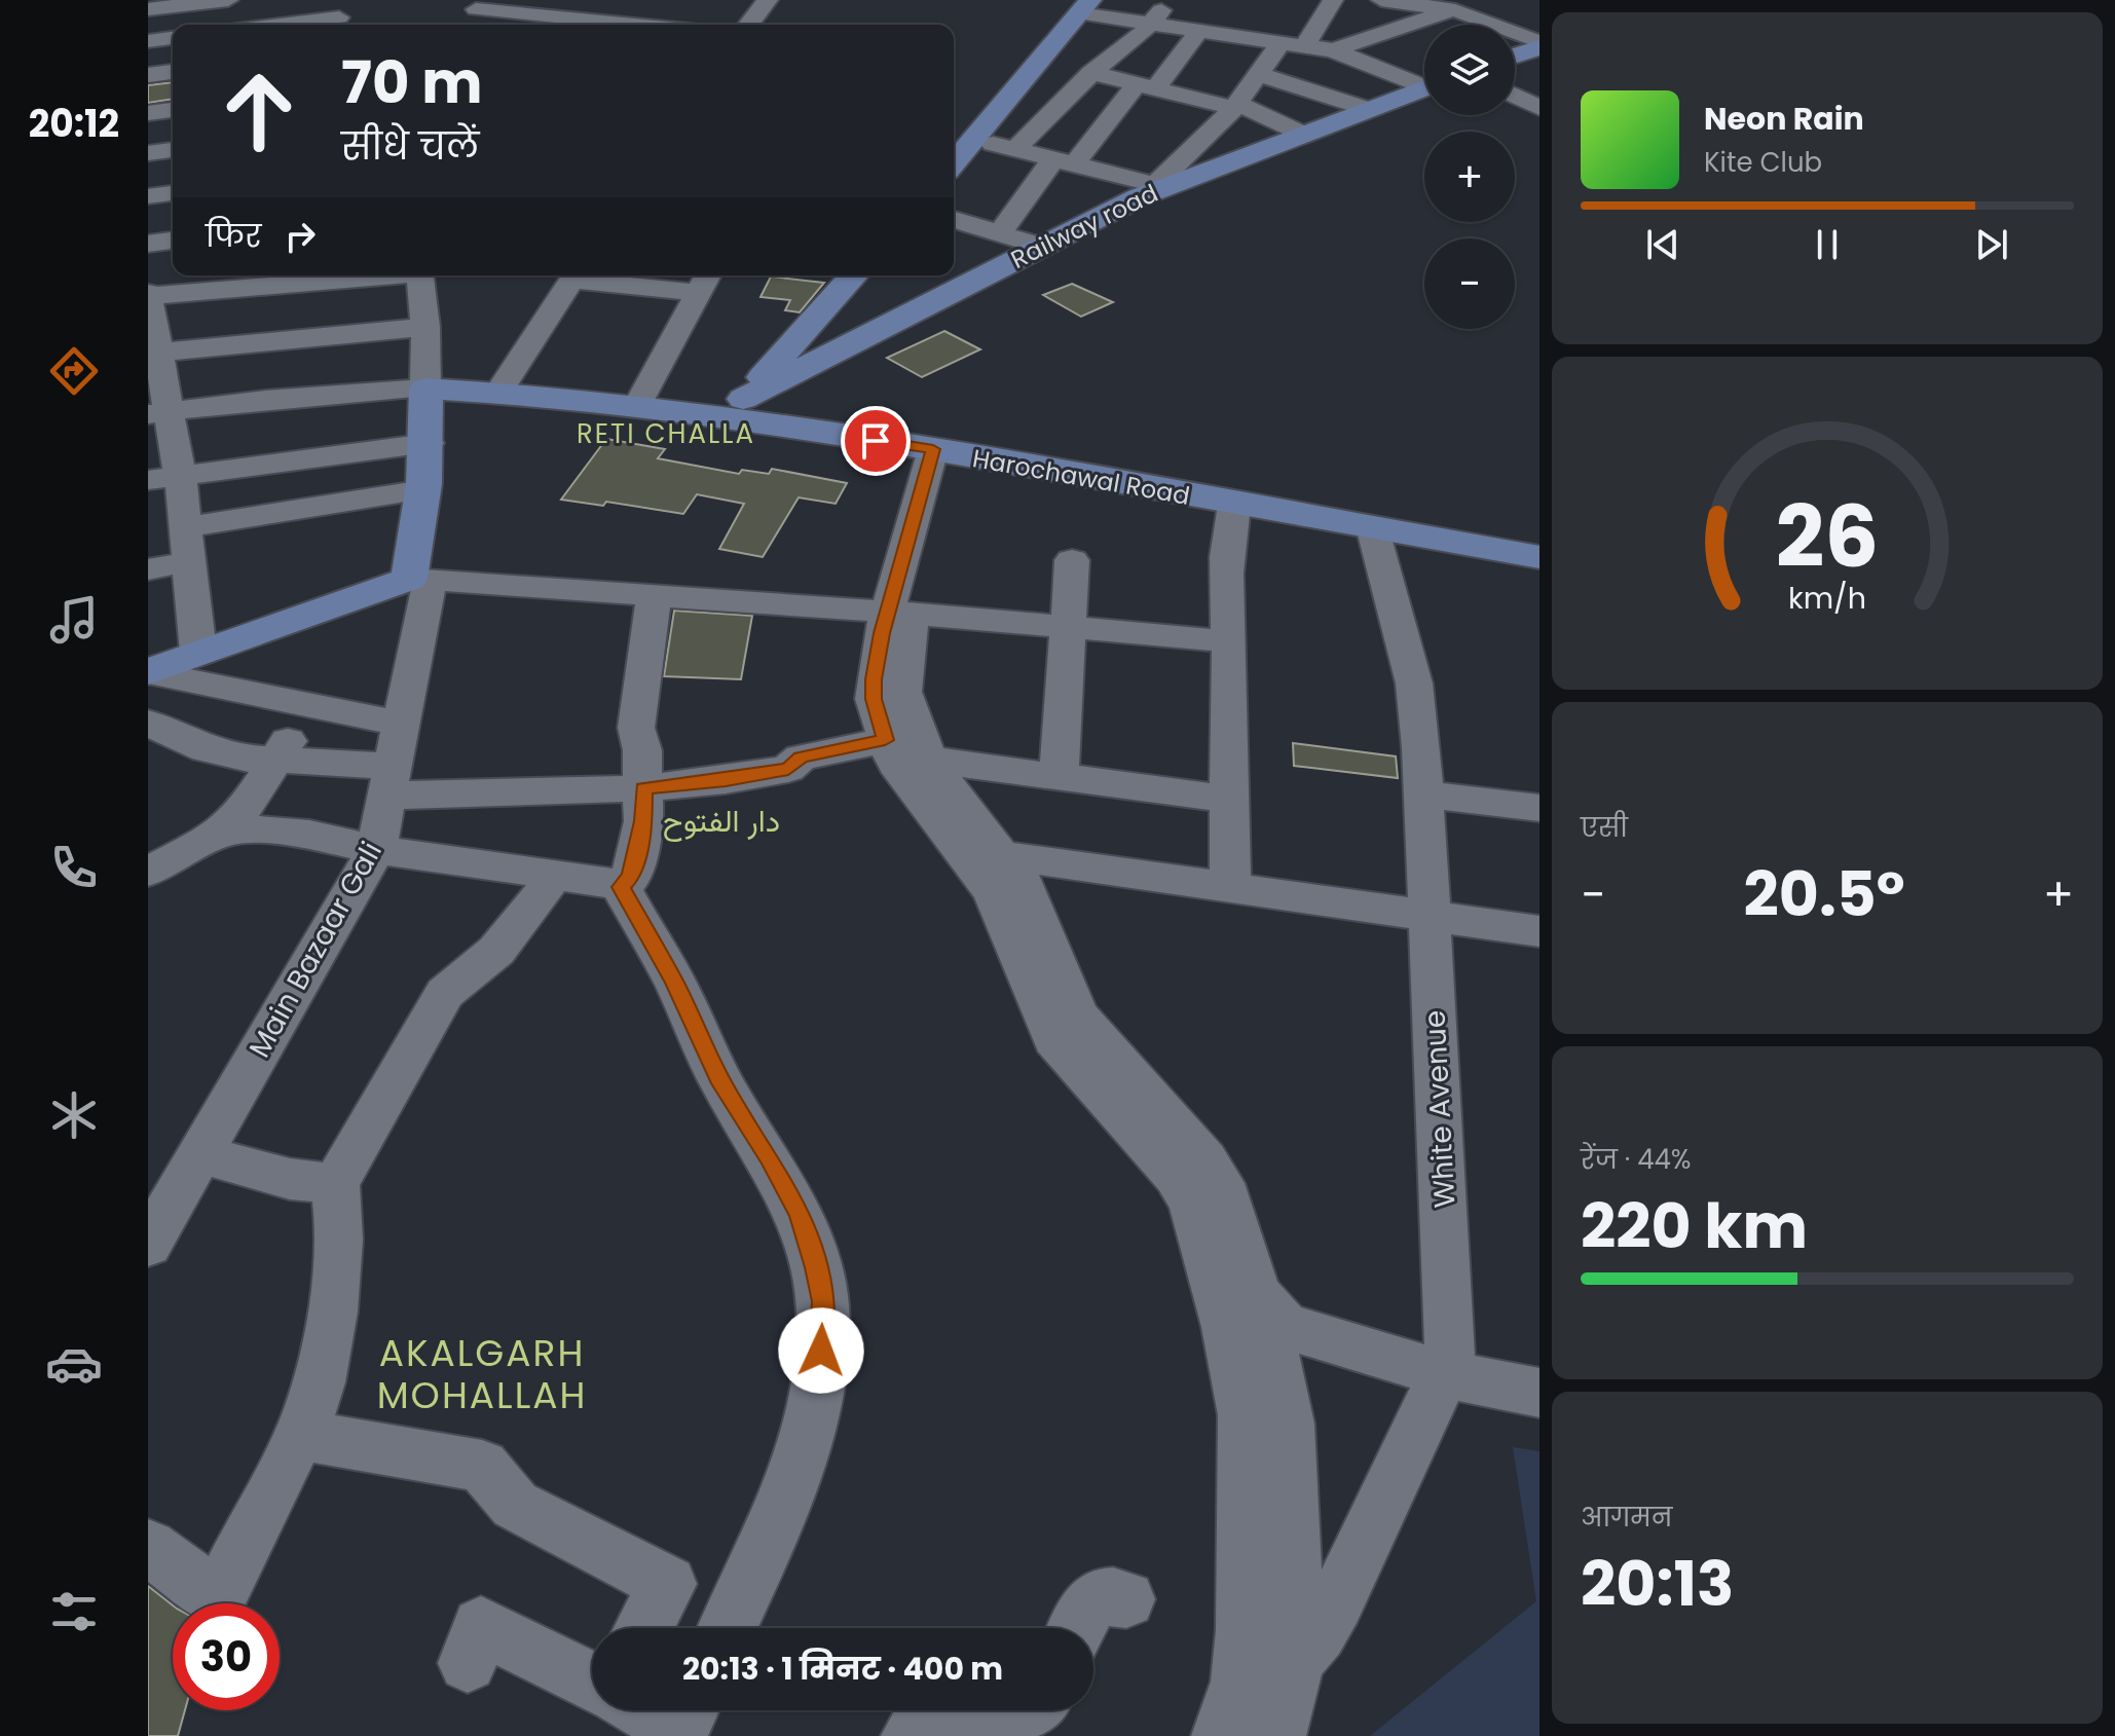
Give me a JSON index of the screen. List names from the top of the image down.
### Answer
{
  "streets": {
    "main road": ["Railway road", "Harochawal Road"],
    "street": ["Main Bazaar Gali", "White Avenue"]
  },
  "crossings": [
    ["Railway road", "Harochawal Road"],
    ["Harochawal Road", "White Avenue"]
  ],
  "districts": ["RETI CHALLA", "دار الفتوح", "AKALGARH MOHALLAH"],
  "page": {
    "tabs": "20:12",
    "map_buttons": ["+", "−"],
    "turn": ["70 m", "सीधे चलें"],
    "song": ["Neon Rain", "Kite Club"],
    "then": "फिर",
    "tile": [
      "एसी",
      ["रेंज · 44%", "220 km"],
      ["आगमन", "20:13"]
    ],
    "heat": ["−", "20.5°", "+"],
    "limit": "30",
    "trip": "20:13 · 1 मिनट · 400 m",
    "gauge": ["26", "km/h"]
  }
}
